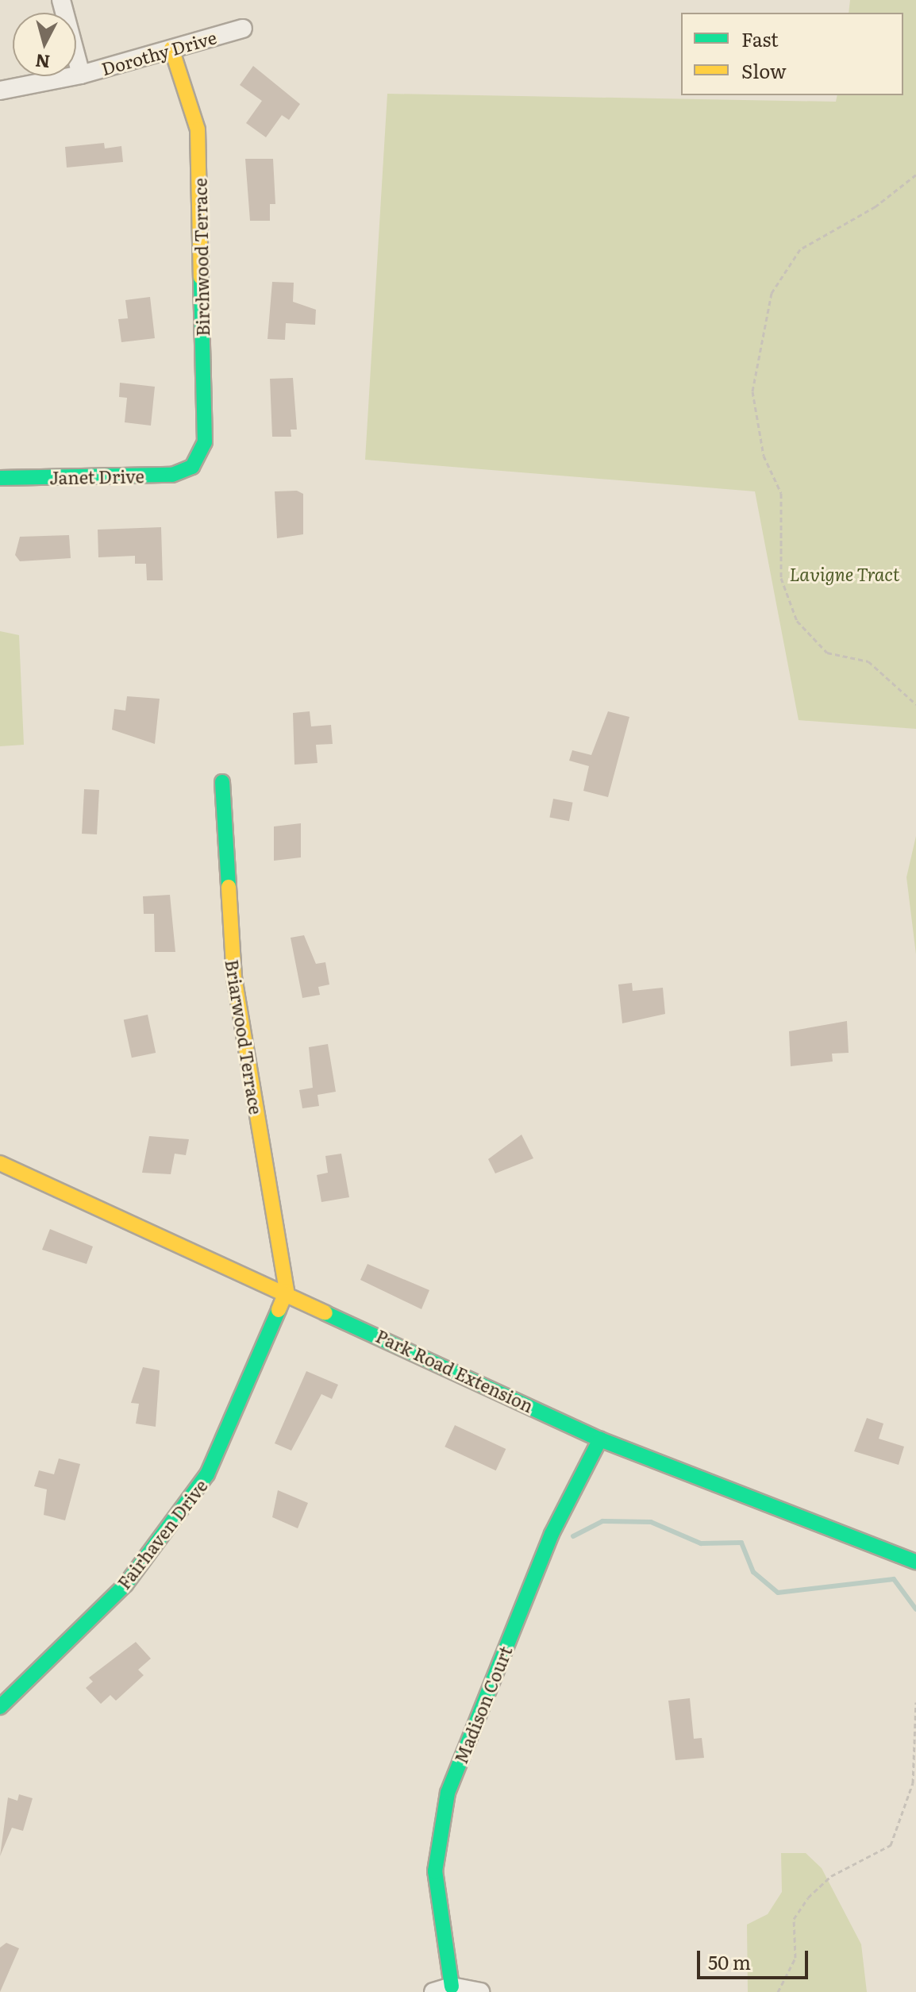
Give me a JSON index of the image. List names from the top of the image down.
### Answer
{
  "streets": {
    "street": [
      "Dorothy Drive",
      "Birchwood Terrace",
      "Janet Drive",
      "Briarwood Terrace",
      "Park Road Extension",
      "Fairhaven Drive",
      "Madison Court"
    ]
  },
  "crossings": [
    ["Dorothy Drive", "Birchwood Terrace"],
    ["Birchwood Terrace", "Janet Drive"],
    ["Briarwood Terrace", "Park Road Extension"],
    ["Briarwood Terrace", "Fairhaven Drive"],
    ["Park Road Extension", "Fairhaven Drive"],
    ["Park Road Extension", "Madison Court"]
  ],
  "parks": ["Lavigne Tract"],
  "legend": ["Fast", "Slow"],
  "scale_bar": "50 m",
  "north": "bottom"
}
